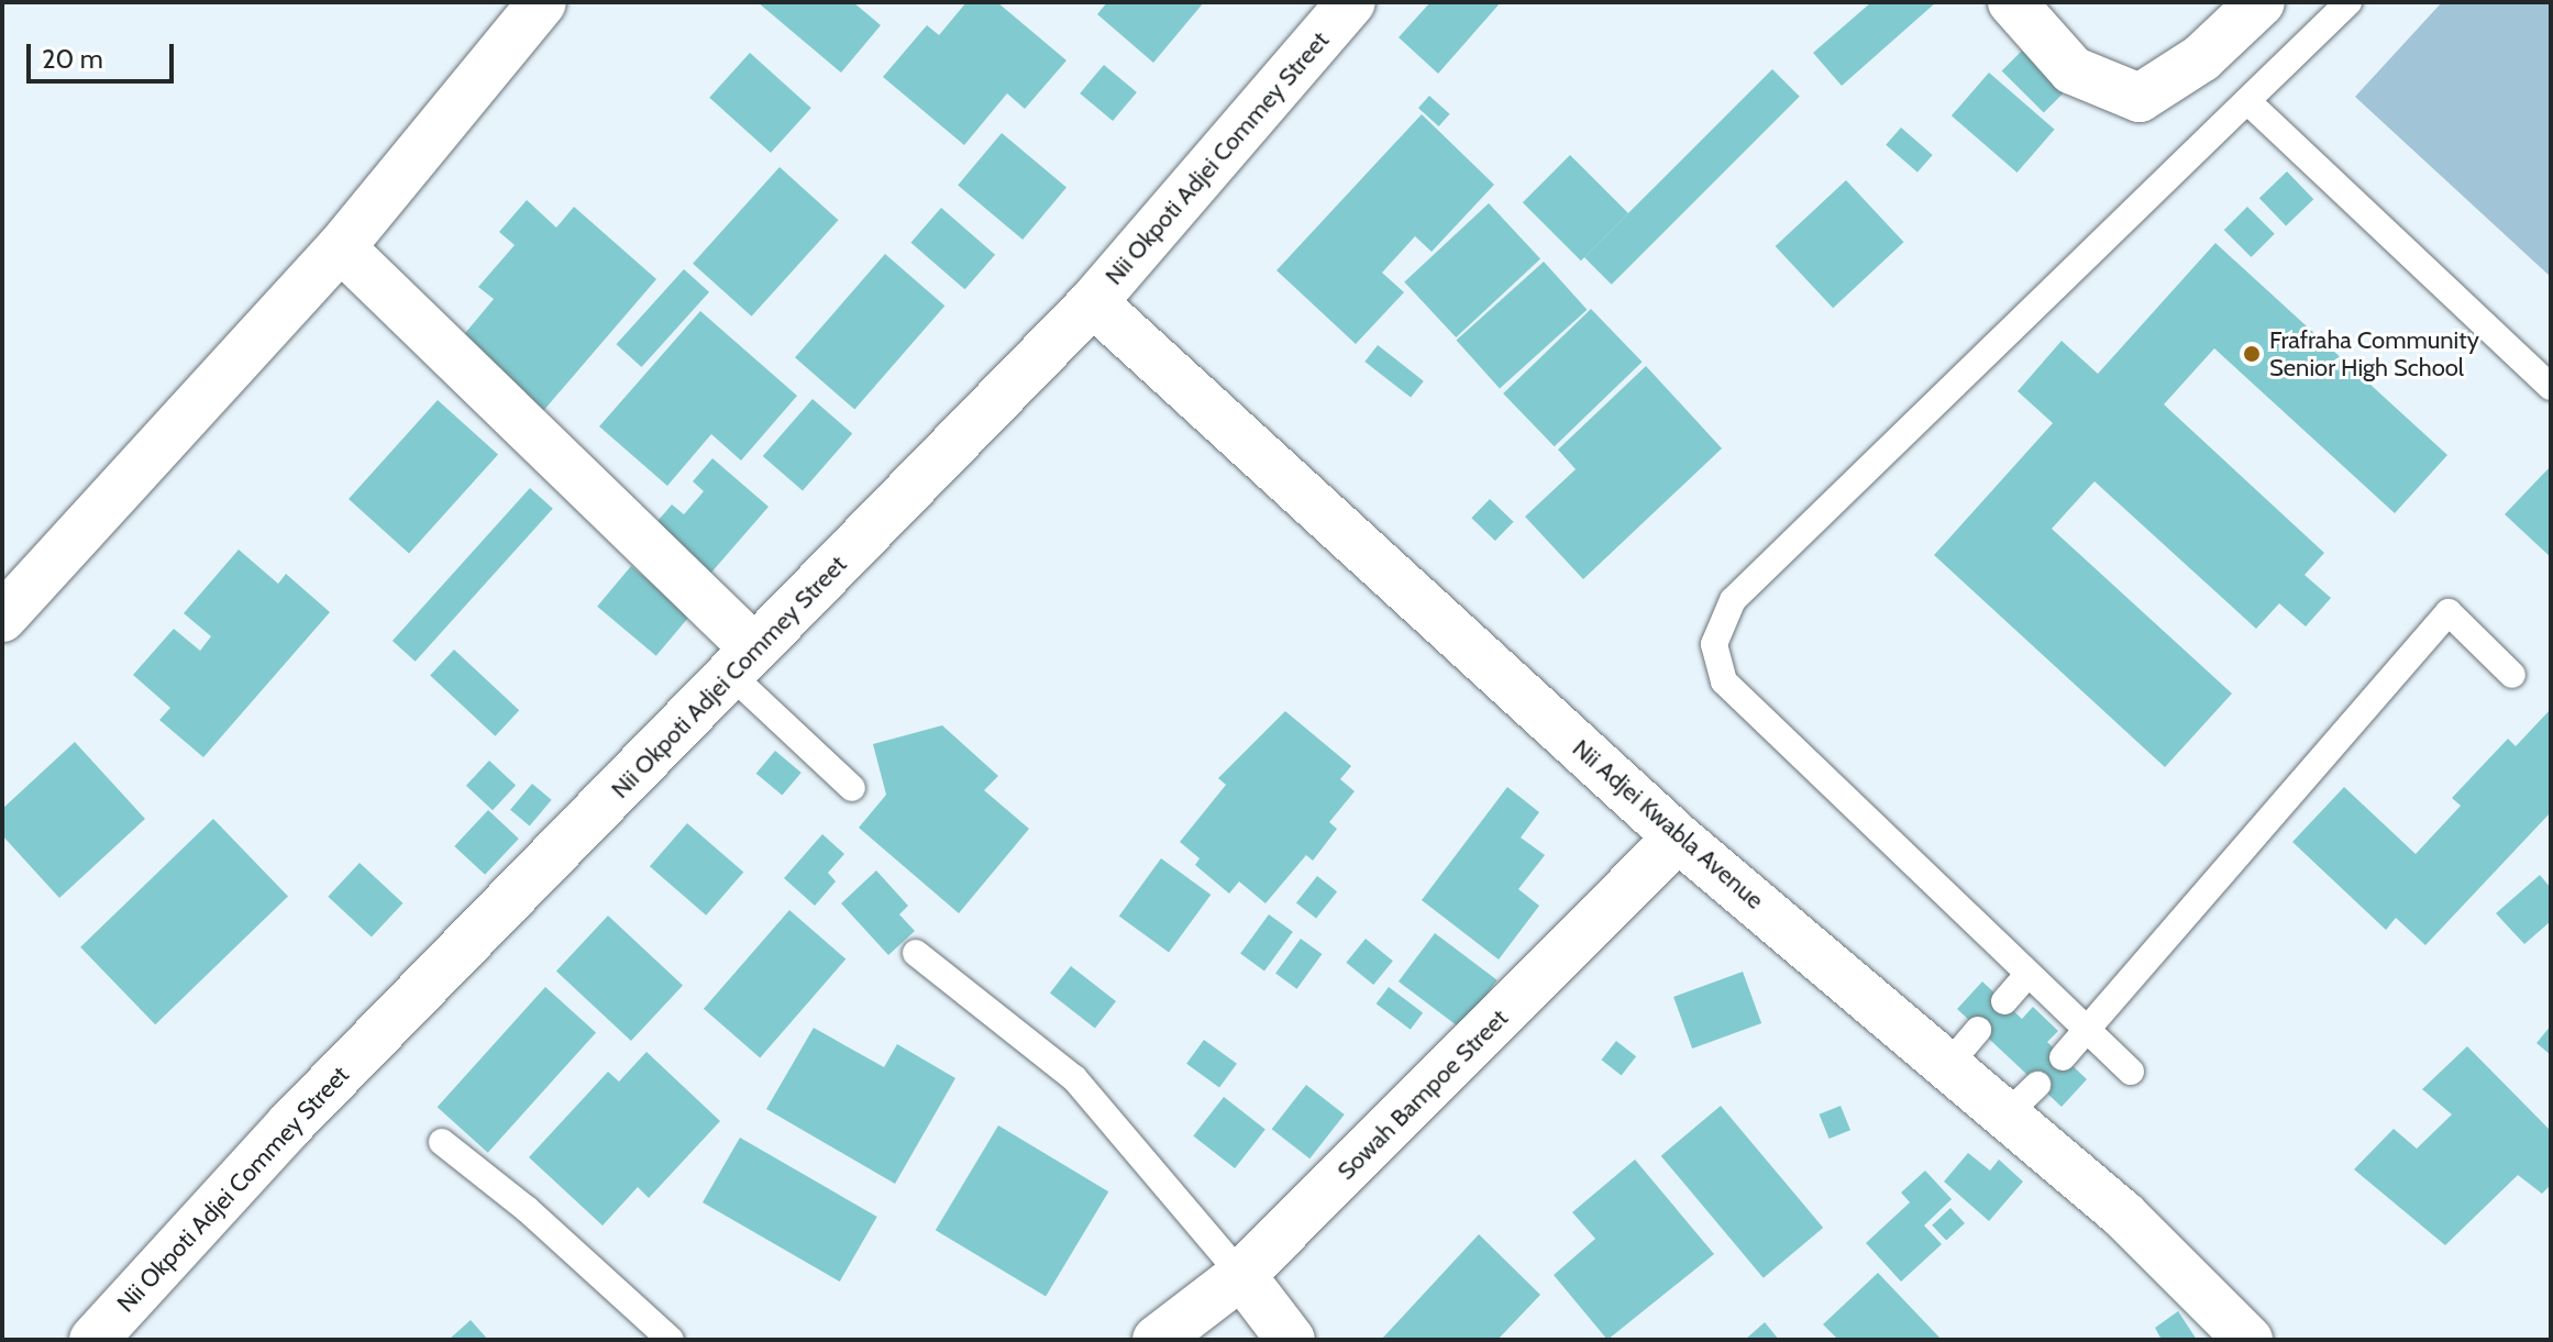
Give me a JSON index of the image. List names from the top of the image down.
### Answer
{
  "streets": {
    "street": ["Nii Okpoti Adjei Commey Street", "Nii Adjei Kwabla Avenue", "Sowah Bampoe Street"]
  },
  "crossings": [
    ["Nii Okpoti Adjei Commey Street", "Nii Adjei Kwabla Avenue"],
    ["Nii Adjei Kwabla Avenue", "Sowah Bampoe Street"]
  ],
  "places": ["Frafraha Community Senior High School"],
  "scale_bar": "20 m"
}
